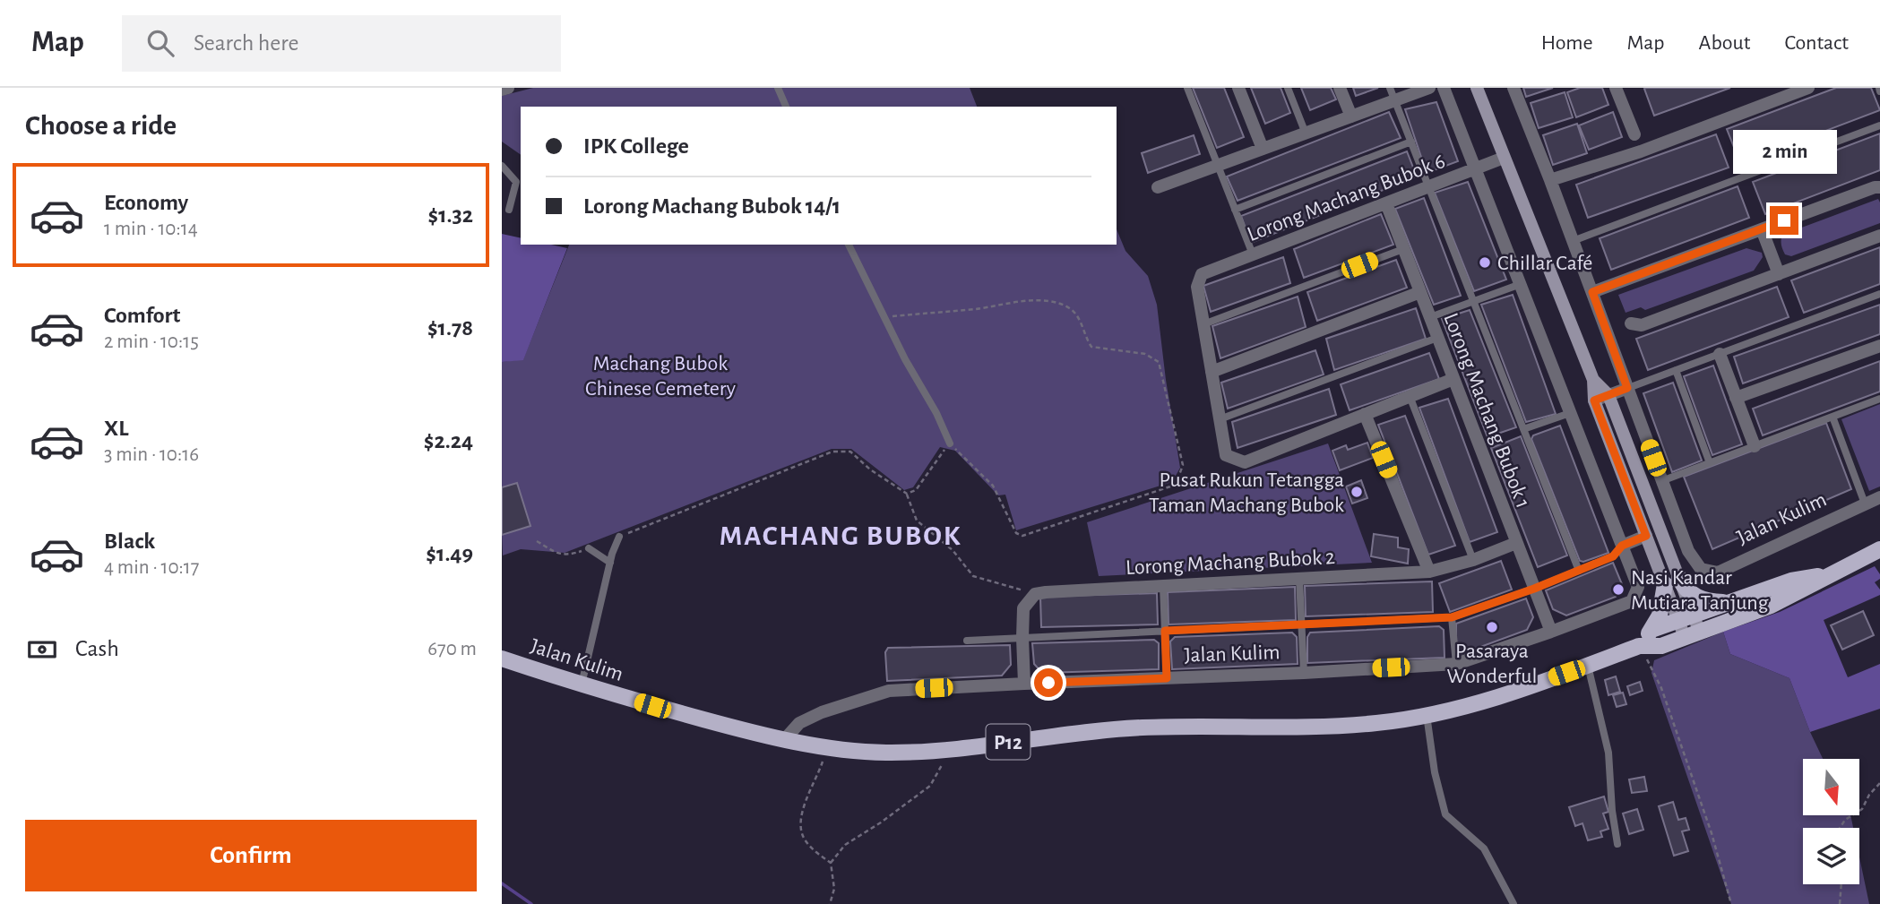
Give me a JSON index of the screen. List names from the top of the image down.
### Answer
{
  "streets": {
    "main road": ["Jalan Kulim", "P12"],
    "street": ["Lorong Machang Bubok 6", "Lorong Machang Bubok 1", "Lorong Machang Bubok 2"]
  },
  "crossings": [
    ["Lorong Machang Bubok 6", "Lorong Machang Bubok 1"],
    ["Lorong Machang Bubok 1", "Jalan Kulim"],
    ["Lorong Machang Bubok 1", "Lorong Machang Bubok 2"]
  ],
  "districts": ["MACHANG BUBOK"],
  "parks": ["Machang Bubok Chinese Cemetery"],
  "places": [
    "Chillar Café",
    "Pusat Rukun Tetangga Taman Machang Bubok",
    "Nasi Kandar Mutiara Tanjung",
    "Pasaraya Wonderful"
  ],
  "north": "bottom",
  "page": {
    "header": "Map",
    "search": "Search here",
    "nav": [
      "Home",
      "Map",
      "About",
      "Contact"
    ],
    "heading": "Choose a ride",
    "banner": ["IPK College", "Lorong Machang Bubok 14/1"],
    "bubble": "2 min",
    "list": [
      {
        "name": "Economy",
        "note": "1 min · 10:14",
        "value": "$1.32"
      },
      {
        "name": "Comfort",
        "note": "2 min · 10:15",
        "value": "$1.78"
      },
      {
        "name": "XL",
        "note": "3 min · 10:16",
        "value": "$2.24"
      },
      {
        "name": "Black",
        "note": "4 min · 10:17",
        "value": "$1.49"
      }
    ],
    "pay": ["Cash", "670 m"],
    "buttons": "Confirm"
  }
}
